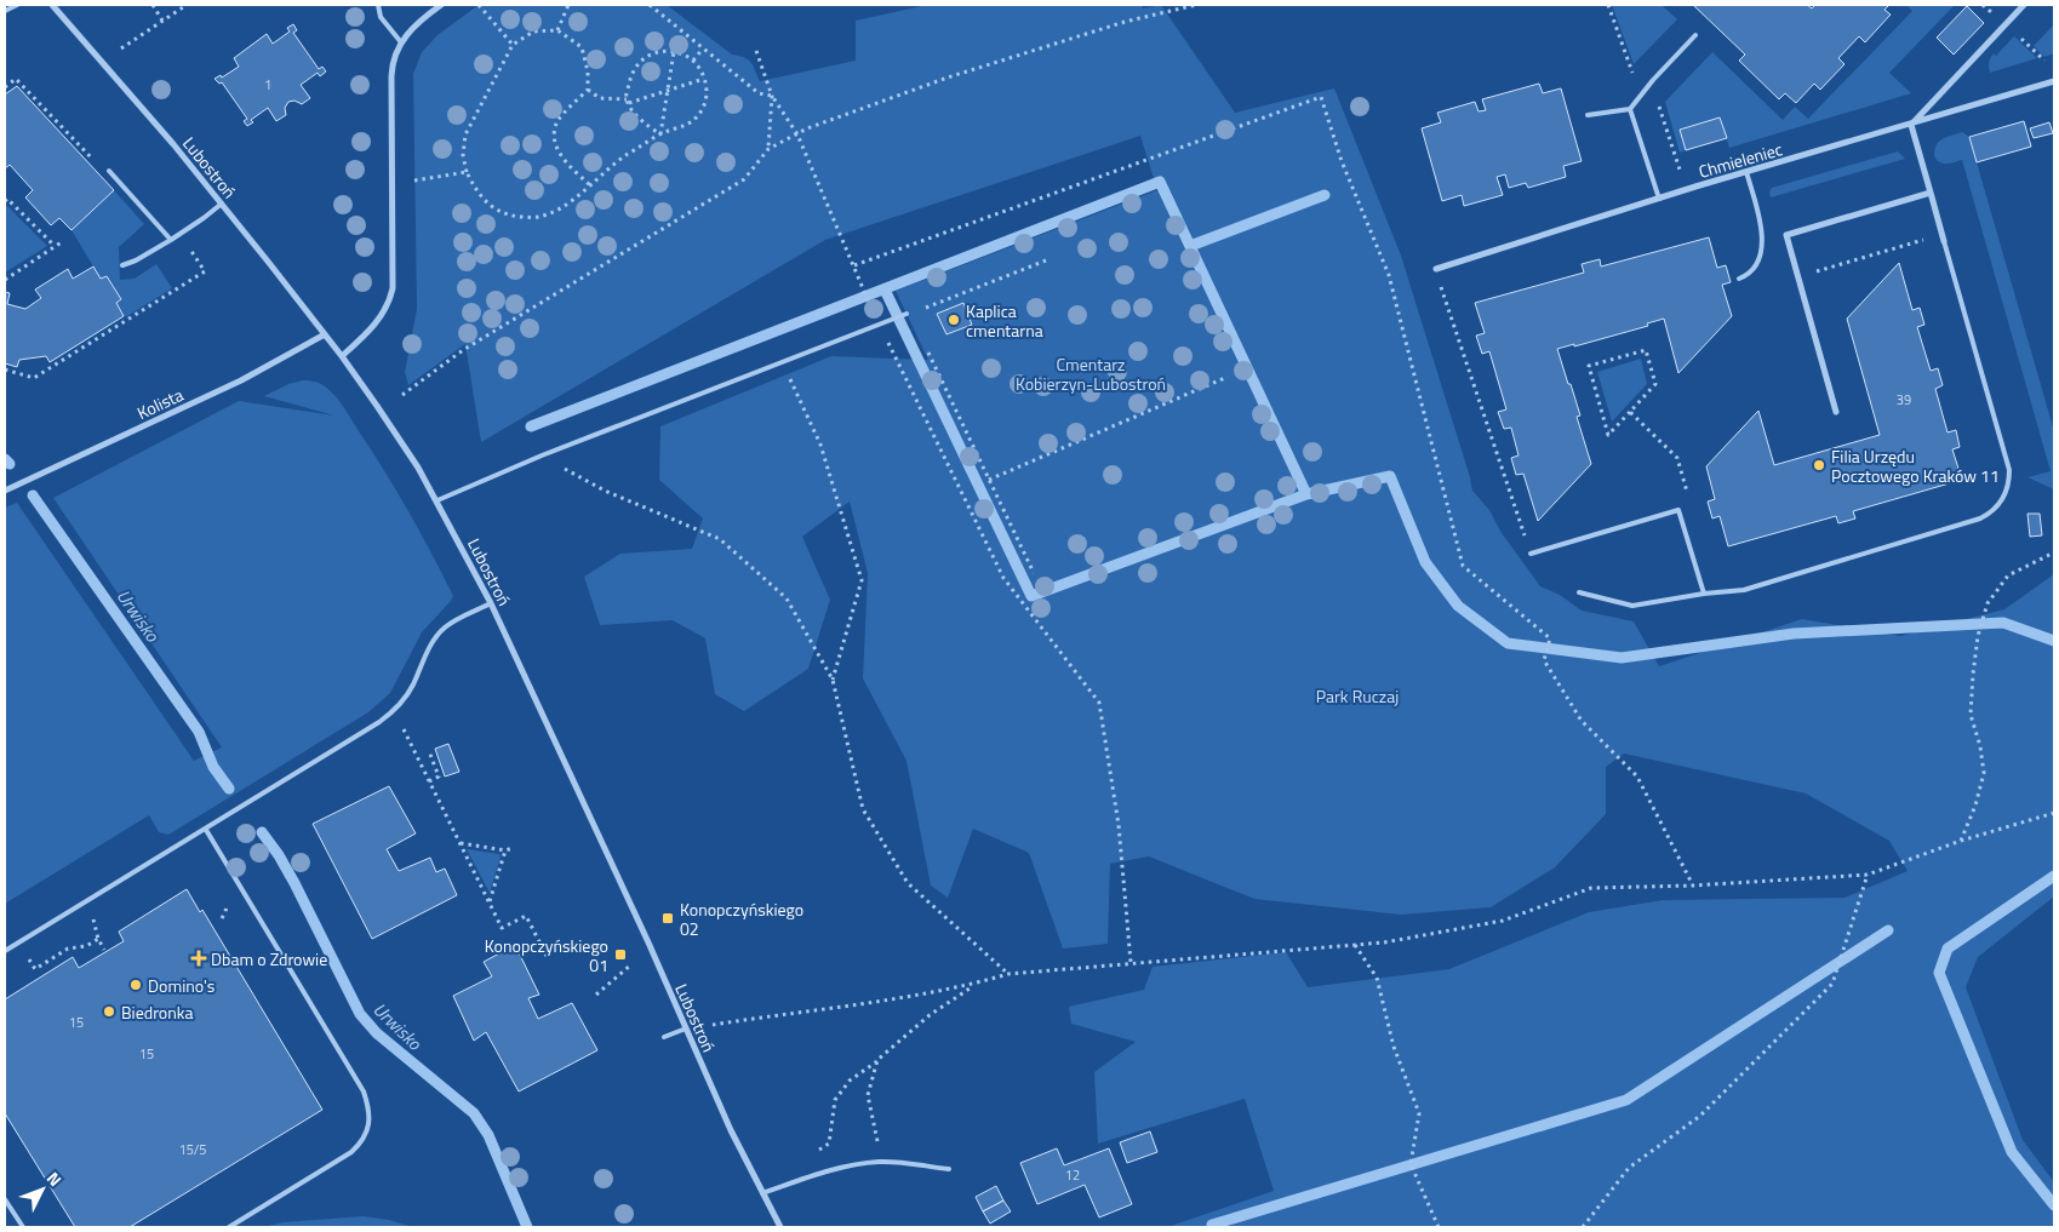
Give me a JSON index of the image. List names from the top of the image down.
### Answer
{
  "streets": {
    "street": ["Chmieleniec", "Lubostroń", "Kolista"]
  },
  "crossings": [
    ["Lubostroń", "Kolista"]
  ],
  "water": ["Urwisko"],
  "parks": ["Cmentarz Kobierzyn-Lubostroń", "Park Ruczaj"],
  "places": {
    "other": [
      "Kaplica cmentarna",
      "Filia Urzędu Pocztowego Kraków 11",
      "Domino's",
      "Biedronka"
    ],
    "transit": ["Konopczyńskiego 02", "Konopczyńskiego 01"],
    "health": ["Dbam o Zdrowie"]
  },
  "house_numbers": [
    "1",
    "39",
    "15",
    "15",
    "15/5",
    "12"
  ],
  "north": "top right"
}
